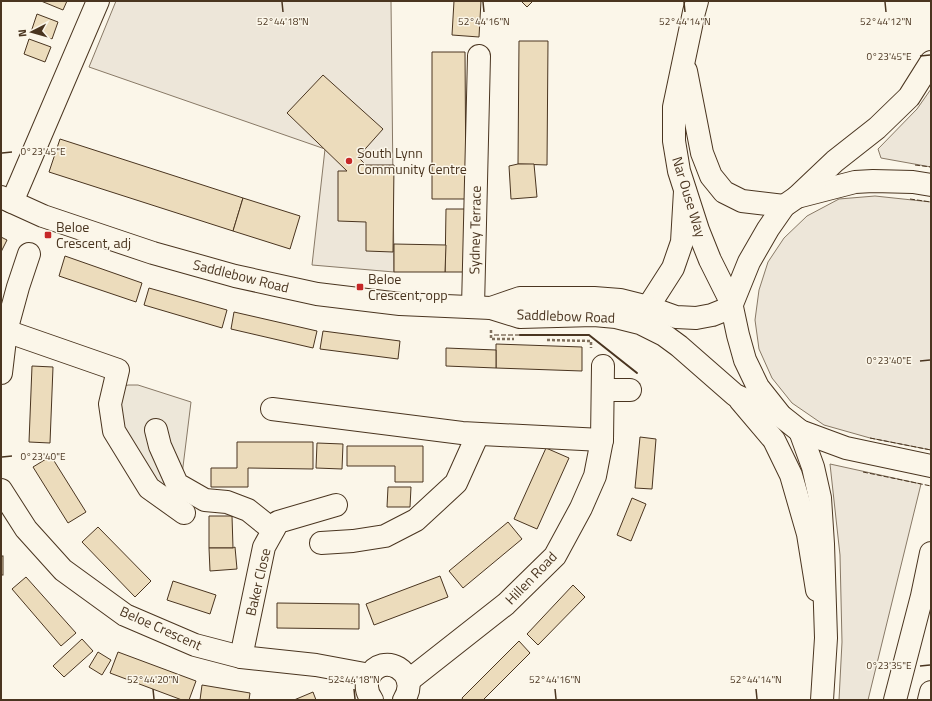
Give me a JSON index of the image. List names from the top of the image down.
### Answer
{
  "streets": {
    "main road": [
      "Nar Ouse Way",
      "Sydney Terrace",
      "Saddlebow Road",
      "Hillen Road",
      "Baker Close",
      "Beloe Crescent"
    ]
  },
  "crossings": [
    ["Nar Ouse Way", "Saddlebow Road"],
    ["Sydney Terrace", "Saddlebow Road"],
    ["Hillen Road", "Beloe Crescent"],
    ["Baker Close", "Beloe Crescent"]
  ],
  "places": {
    "other": ["South Lynn Community Centre"],
    "transit": ["Beloe Crescent, adj", "Beloe Crescent, opp"]
  },
  "north": "left",
  "coordinates": [
    "52°44'18\"N",
    "52°44'16\"N",
    "52°44'14\"N",
    "52°44'12\"N",
    "0°23'45\"E",
    "0°23'40\"E",
    "0°23'35\"E",
    "52°44'20\"N"
  ]
}
